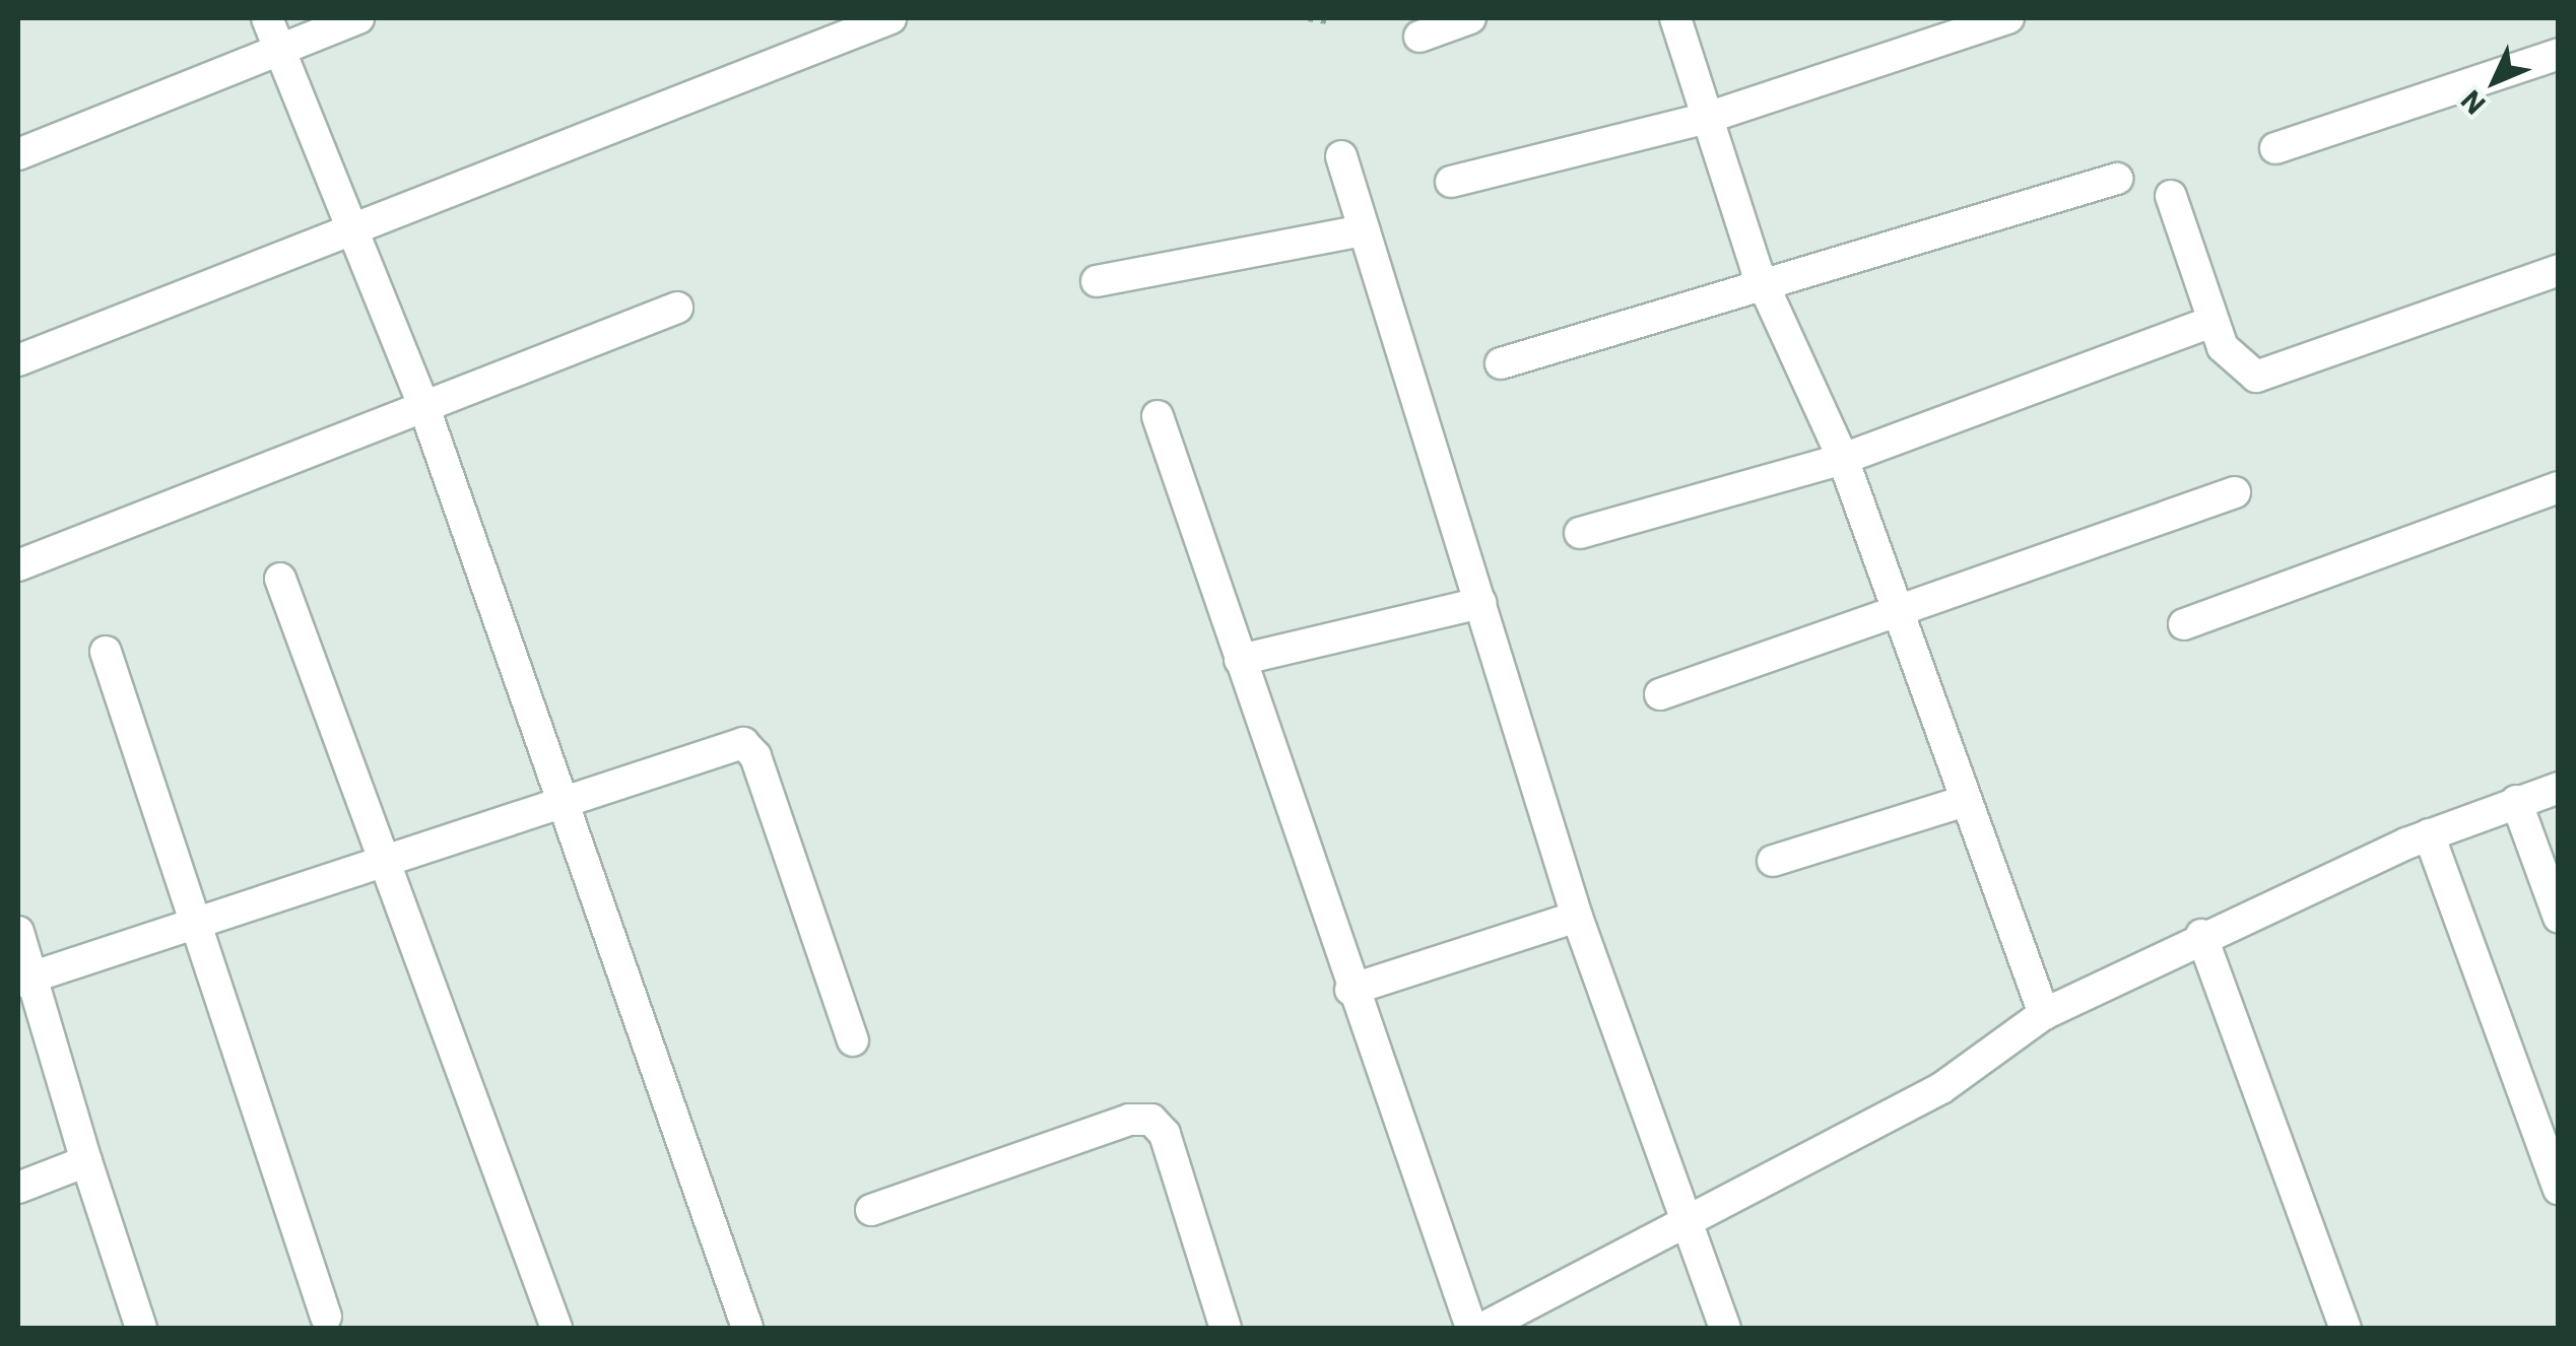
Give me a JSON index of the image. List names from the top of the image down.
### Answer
{
  "north": "bottom left"
}
